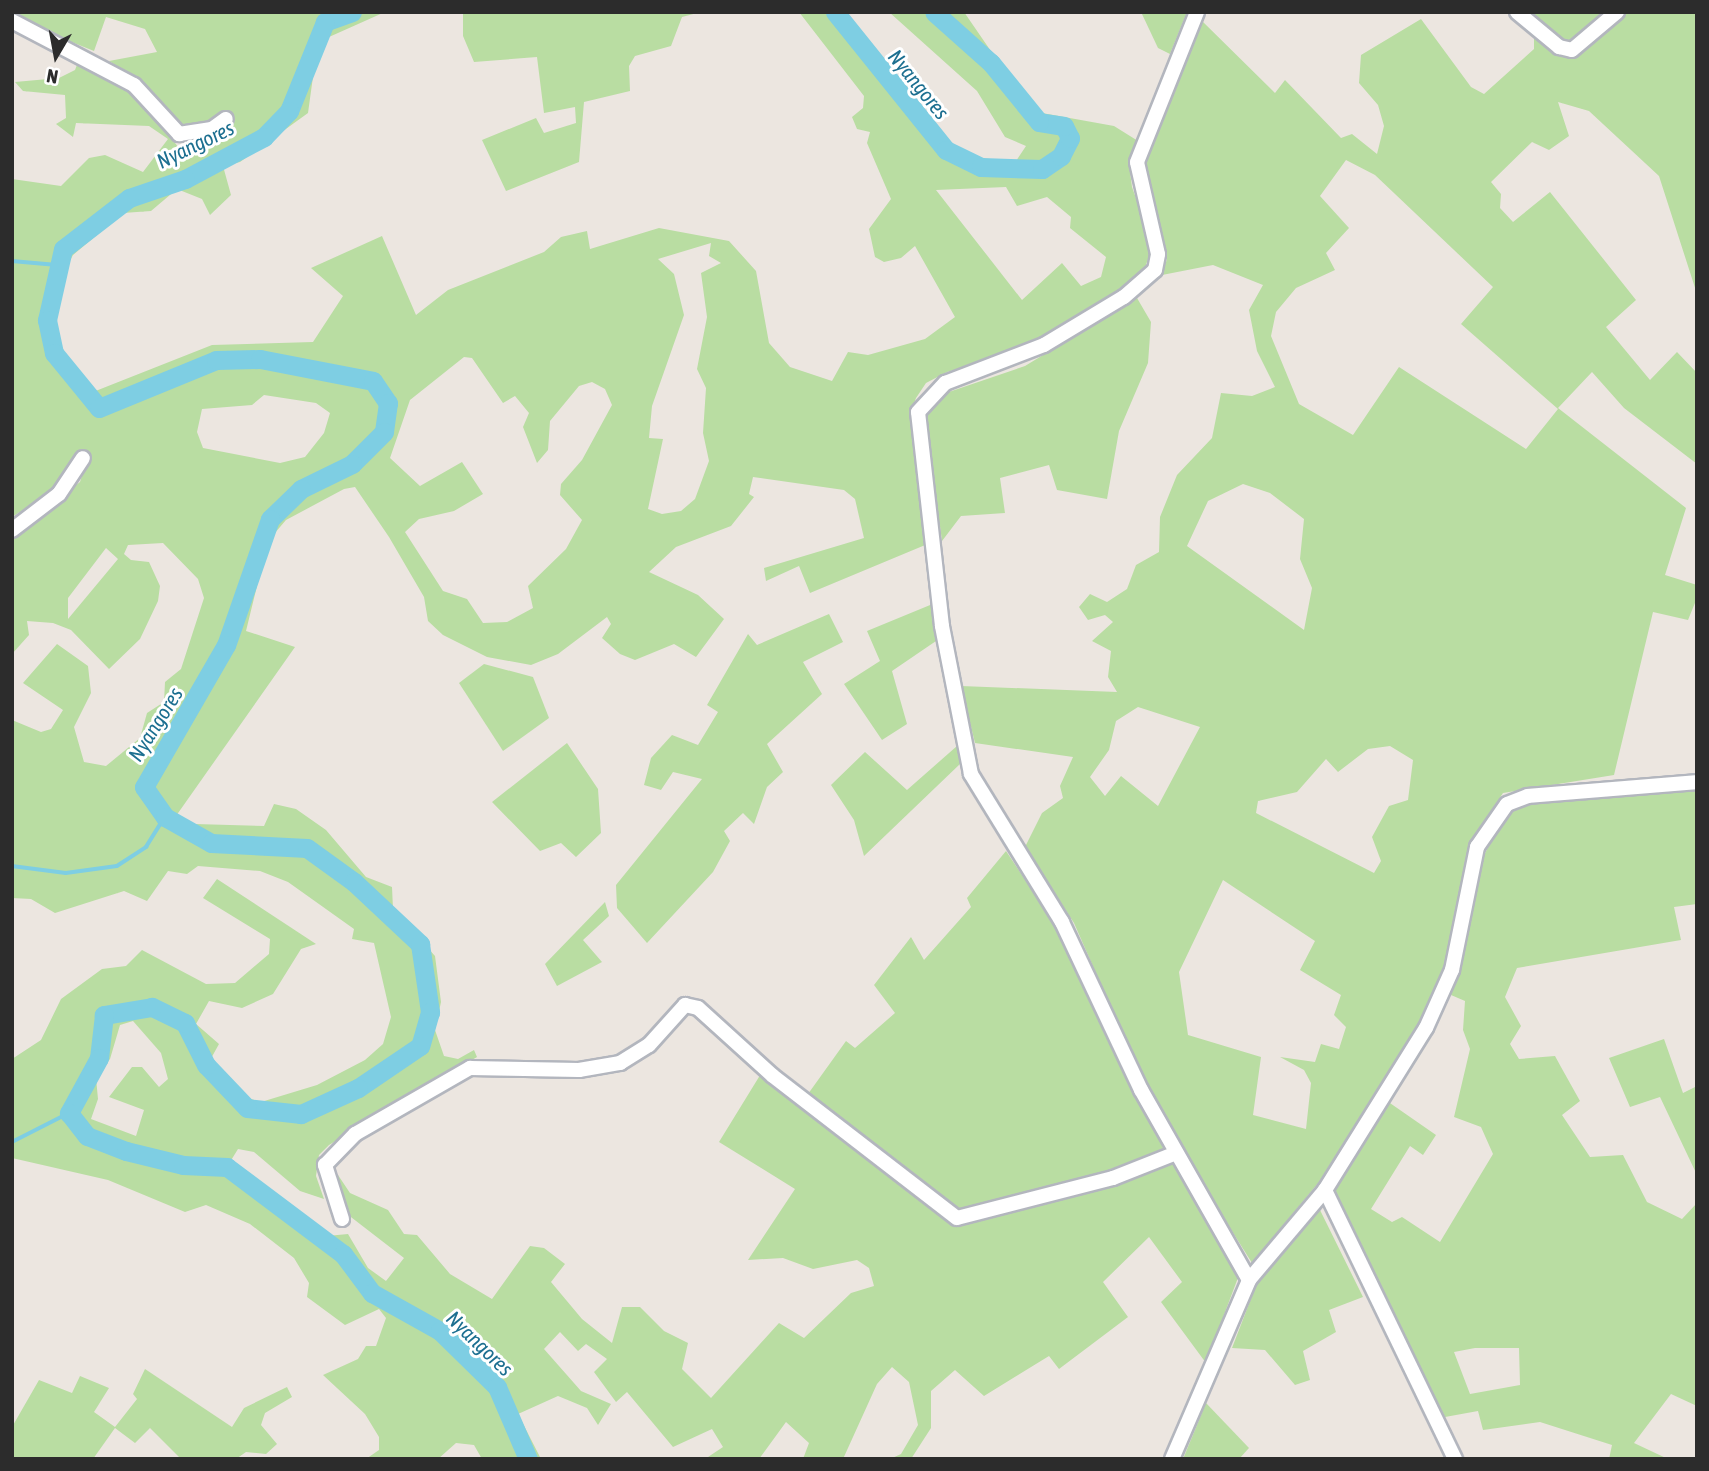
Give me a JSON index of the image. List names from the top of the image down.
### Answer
{
  "water": ["Nyangores"],
  "north": "bottom"
}
